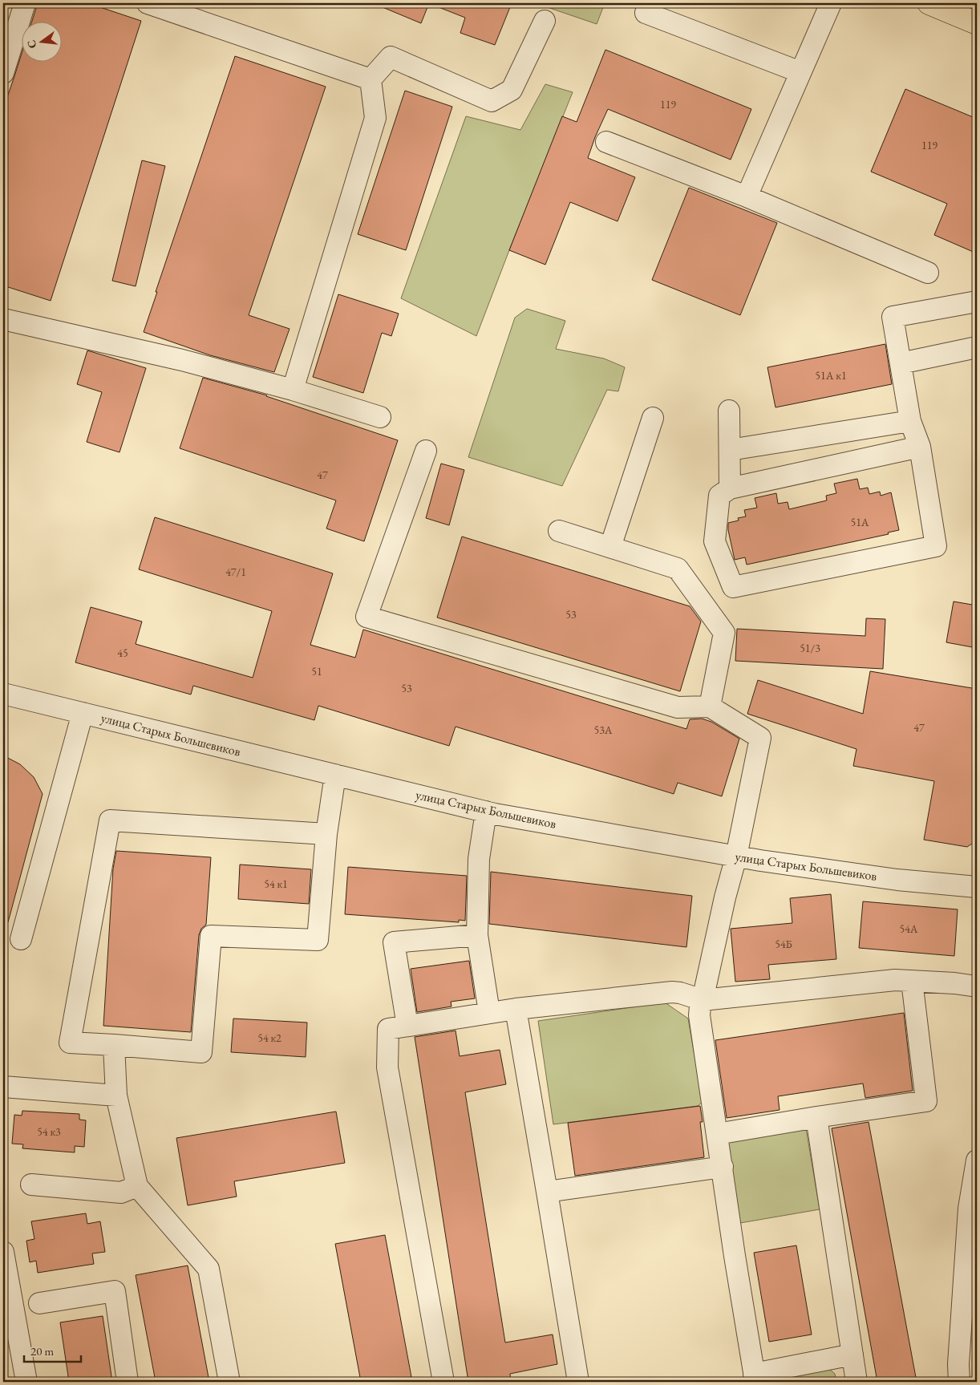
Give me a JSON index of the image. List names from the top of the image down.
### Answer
{
  "streets": {
    "street": ["улица Старых Большевиков"]
  },
  "house_numbers": [
    "119",
    "119",
    "51А к1",
    "47",
    "51А",
    "47/1",
    "53",
    "51/3",
    "45",
    "51",
    "53",
    "47",
    "53А",
    "54 к1",
    "54А",
    "54Б",
    "54 к2",
    "54 к3"
  ],
  "scale_bar": "20 m",
  "north": "left"
}
